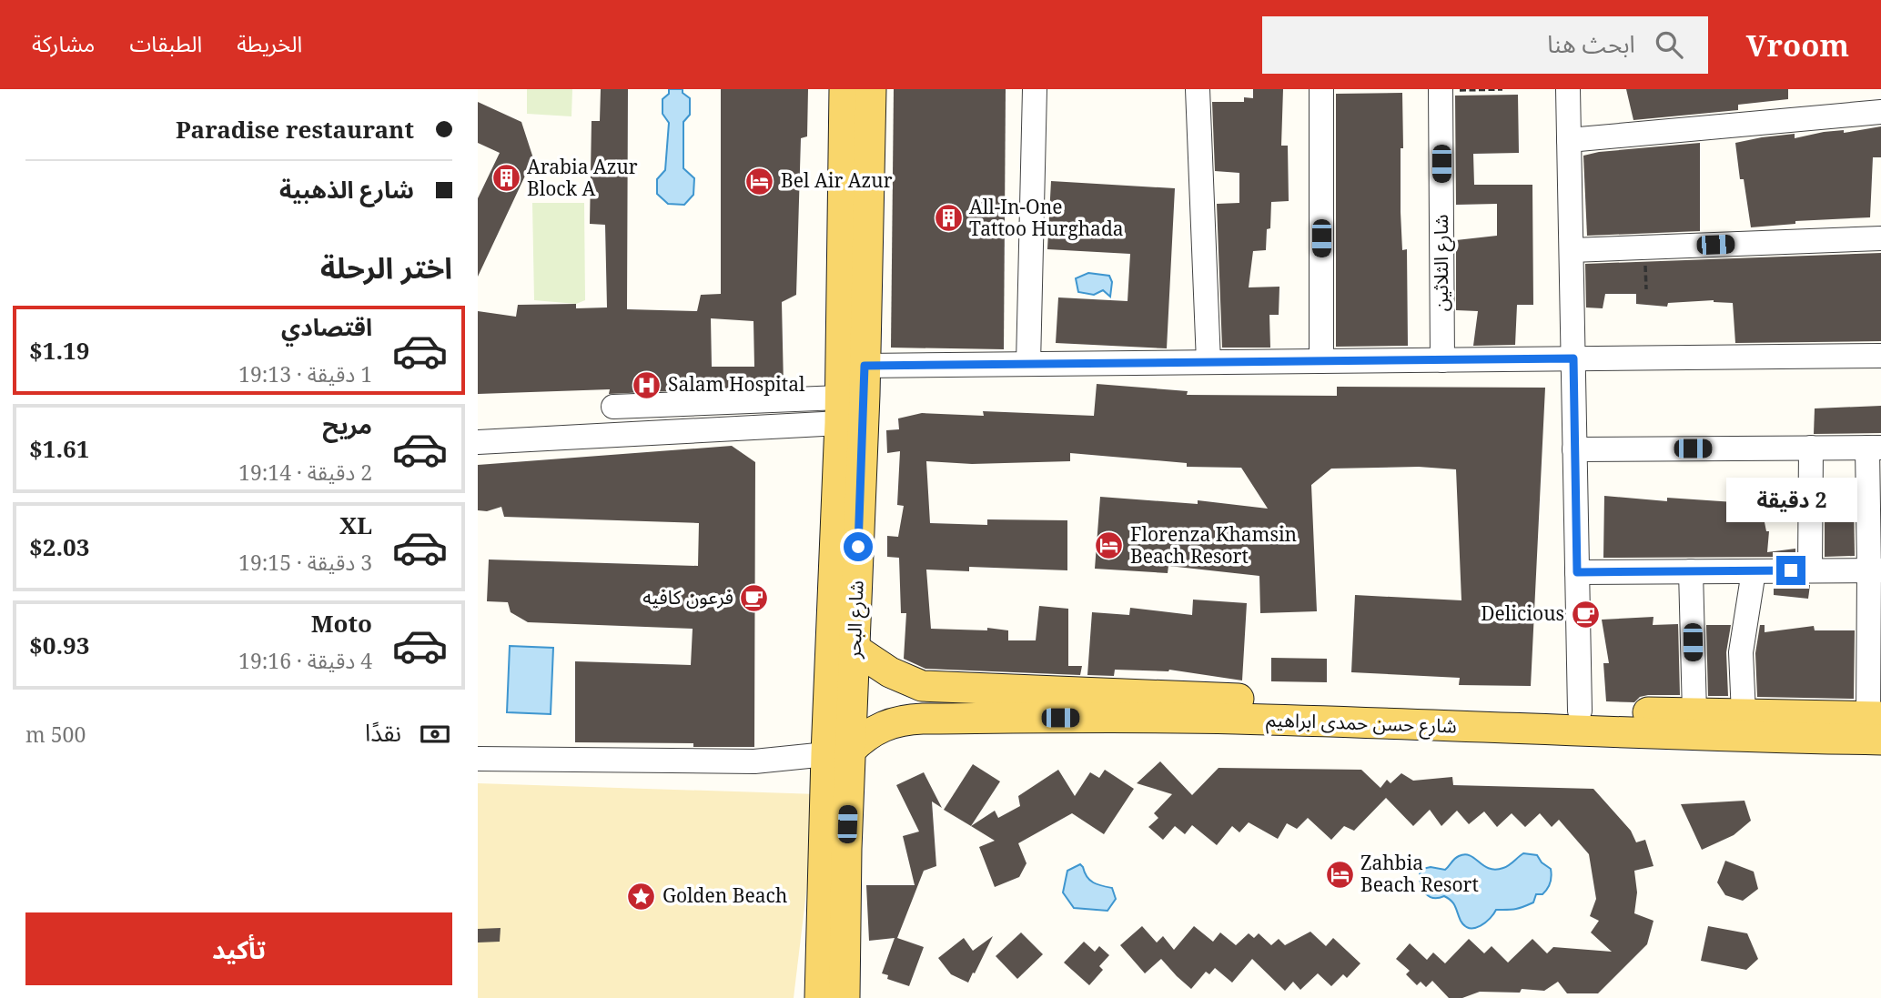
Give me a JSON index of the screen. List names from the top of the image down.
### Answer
{
  "streets": {
    "main road": ["شارع البحر", "شارع حسن حمدى ابراهيم"],
    "street": ["شارع الثلاثين"]
  },
  "crossings": [
    ["شارع البحر", "شارع حسن حمدى ابراهيم"]
  ],
  "places": {
    "building": ["Arabia Azur Block A", "All-In-One Tattoo Hurghada"],
    "hotel": ["Bel Air Azur", "Florenza Khamsin Beach Resort", "Zahbia Beach Resort"],
    "hospital": ["Salam Hospital"],
    "cafe": ["فرعون كافيه", "Delicious"],
    "place": ["Golden Beach"]
  },
  "page": {
    "header": "Vroom",
    "search": "ابحث هنا",
    "nav": ["الخريطة", "الطبقات", "مشاركة"],
    "banner": ["Paradise restaurant", "شارع الذهبية"],
    "heading": "اختر الرحلة",
    "list": [
      {
        "name": "اقتصادي",
        "note": "1 دقيقة · 19:13",
        "value": "$1.19"
      },
      {
        "name": "مريح",
        "note": "2 دقيقة · 19:14",
        "value": "$1.61"
      },
      {
        "name": "XL",
        "note": "3 دقيقة · 19:15",
        "value": "$2.03"
      },
      {
        "name": "Moto",
        "note": "4 دقيقة · 19:16",
        "value": "$0.93"
      }
    ],
    "bubble": "2 دقيقة",
    "pay": ["نقدًا", "500 m"],
    "buttons": "تأكيد"
  }
}
